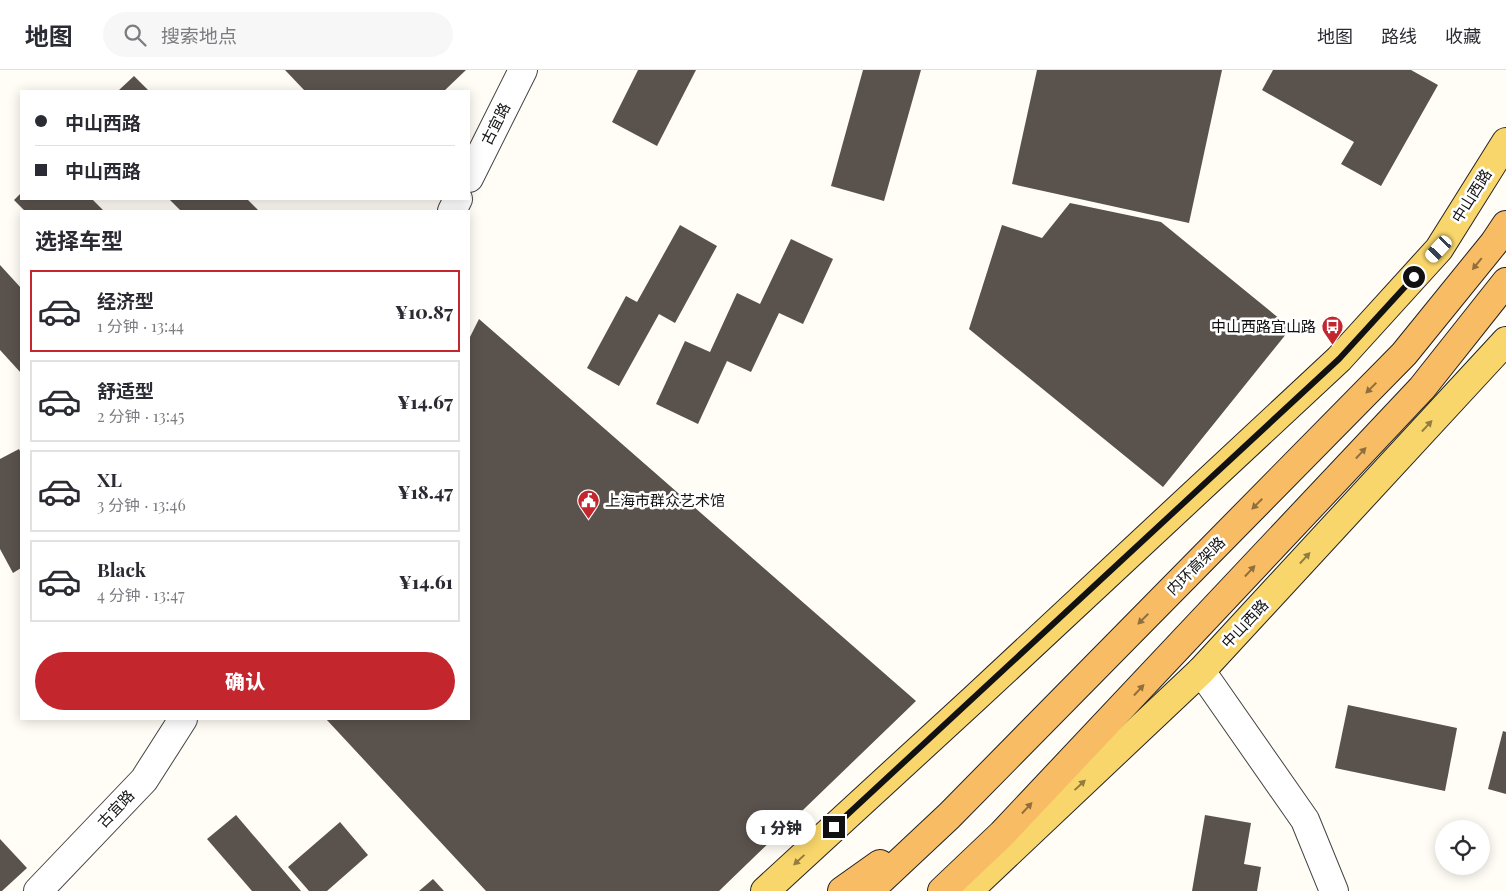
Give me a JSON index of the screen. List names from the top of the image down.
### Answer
{
  "streets": {
    "highway": ["内环高架路"],
    "main road": ["中山西路"],
    "street": ["古宜路"]
  },
  "places": {
    "bus stop": ["中山西路宜山路"],
    "public building": ["上海市群众艺术馆"]
  },
  "page": {
    "header": "地图",
    "search": "搜索地点",
    "nav": ["地图", "路线", "收藏"],
    "banner": ["中山西路", "中山西路"],
    "heading": "选择车型",
    "list": [
      {
        "name": "经济型",
        "note": "1 分钟 · 13:44",
        "value": "¥10.87"
      },
      {
        "name": "舒适型",
        "note": "2 分钟 · 13:45",
        "value": "¥14.67"
      },
      {
        "name": "XL",
        "note": "3 分钟 · 13:46",
        "value": "¥18.47"
      },
      {
        "name": "Black",
        "note": "4 分钟 · 13:47",
        "value": "¥14.61"
      }
    ],
    "buttons": "确认",
    "bubble": "1 分钟"
  }
}
